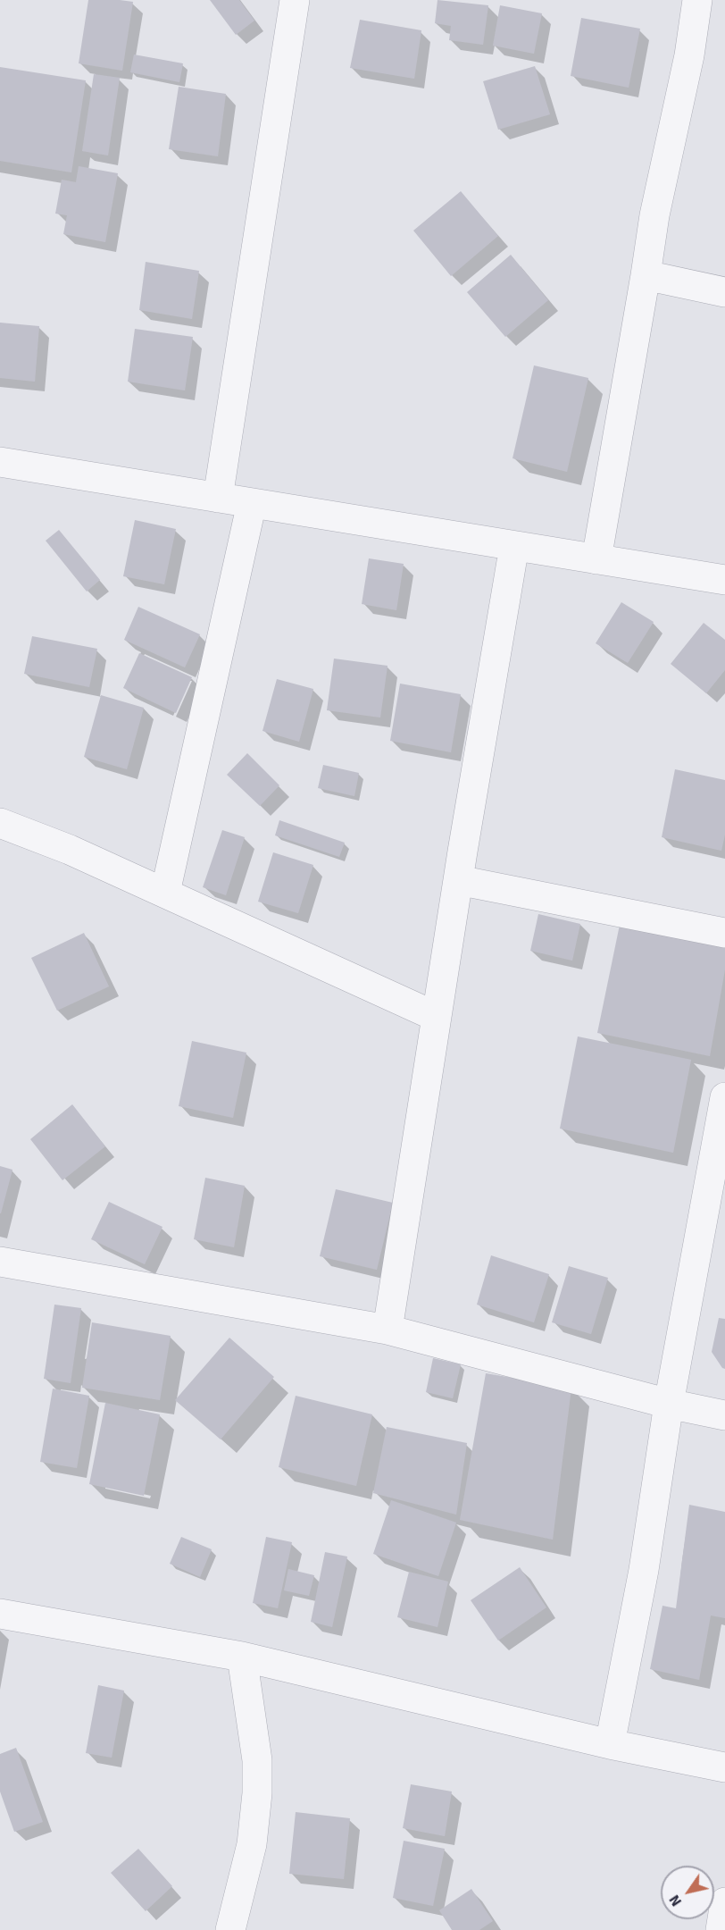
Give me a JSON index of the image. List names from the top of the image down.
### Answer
{
  "north": "bottom left"
}
